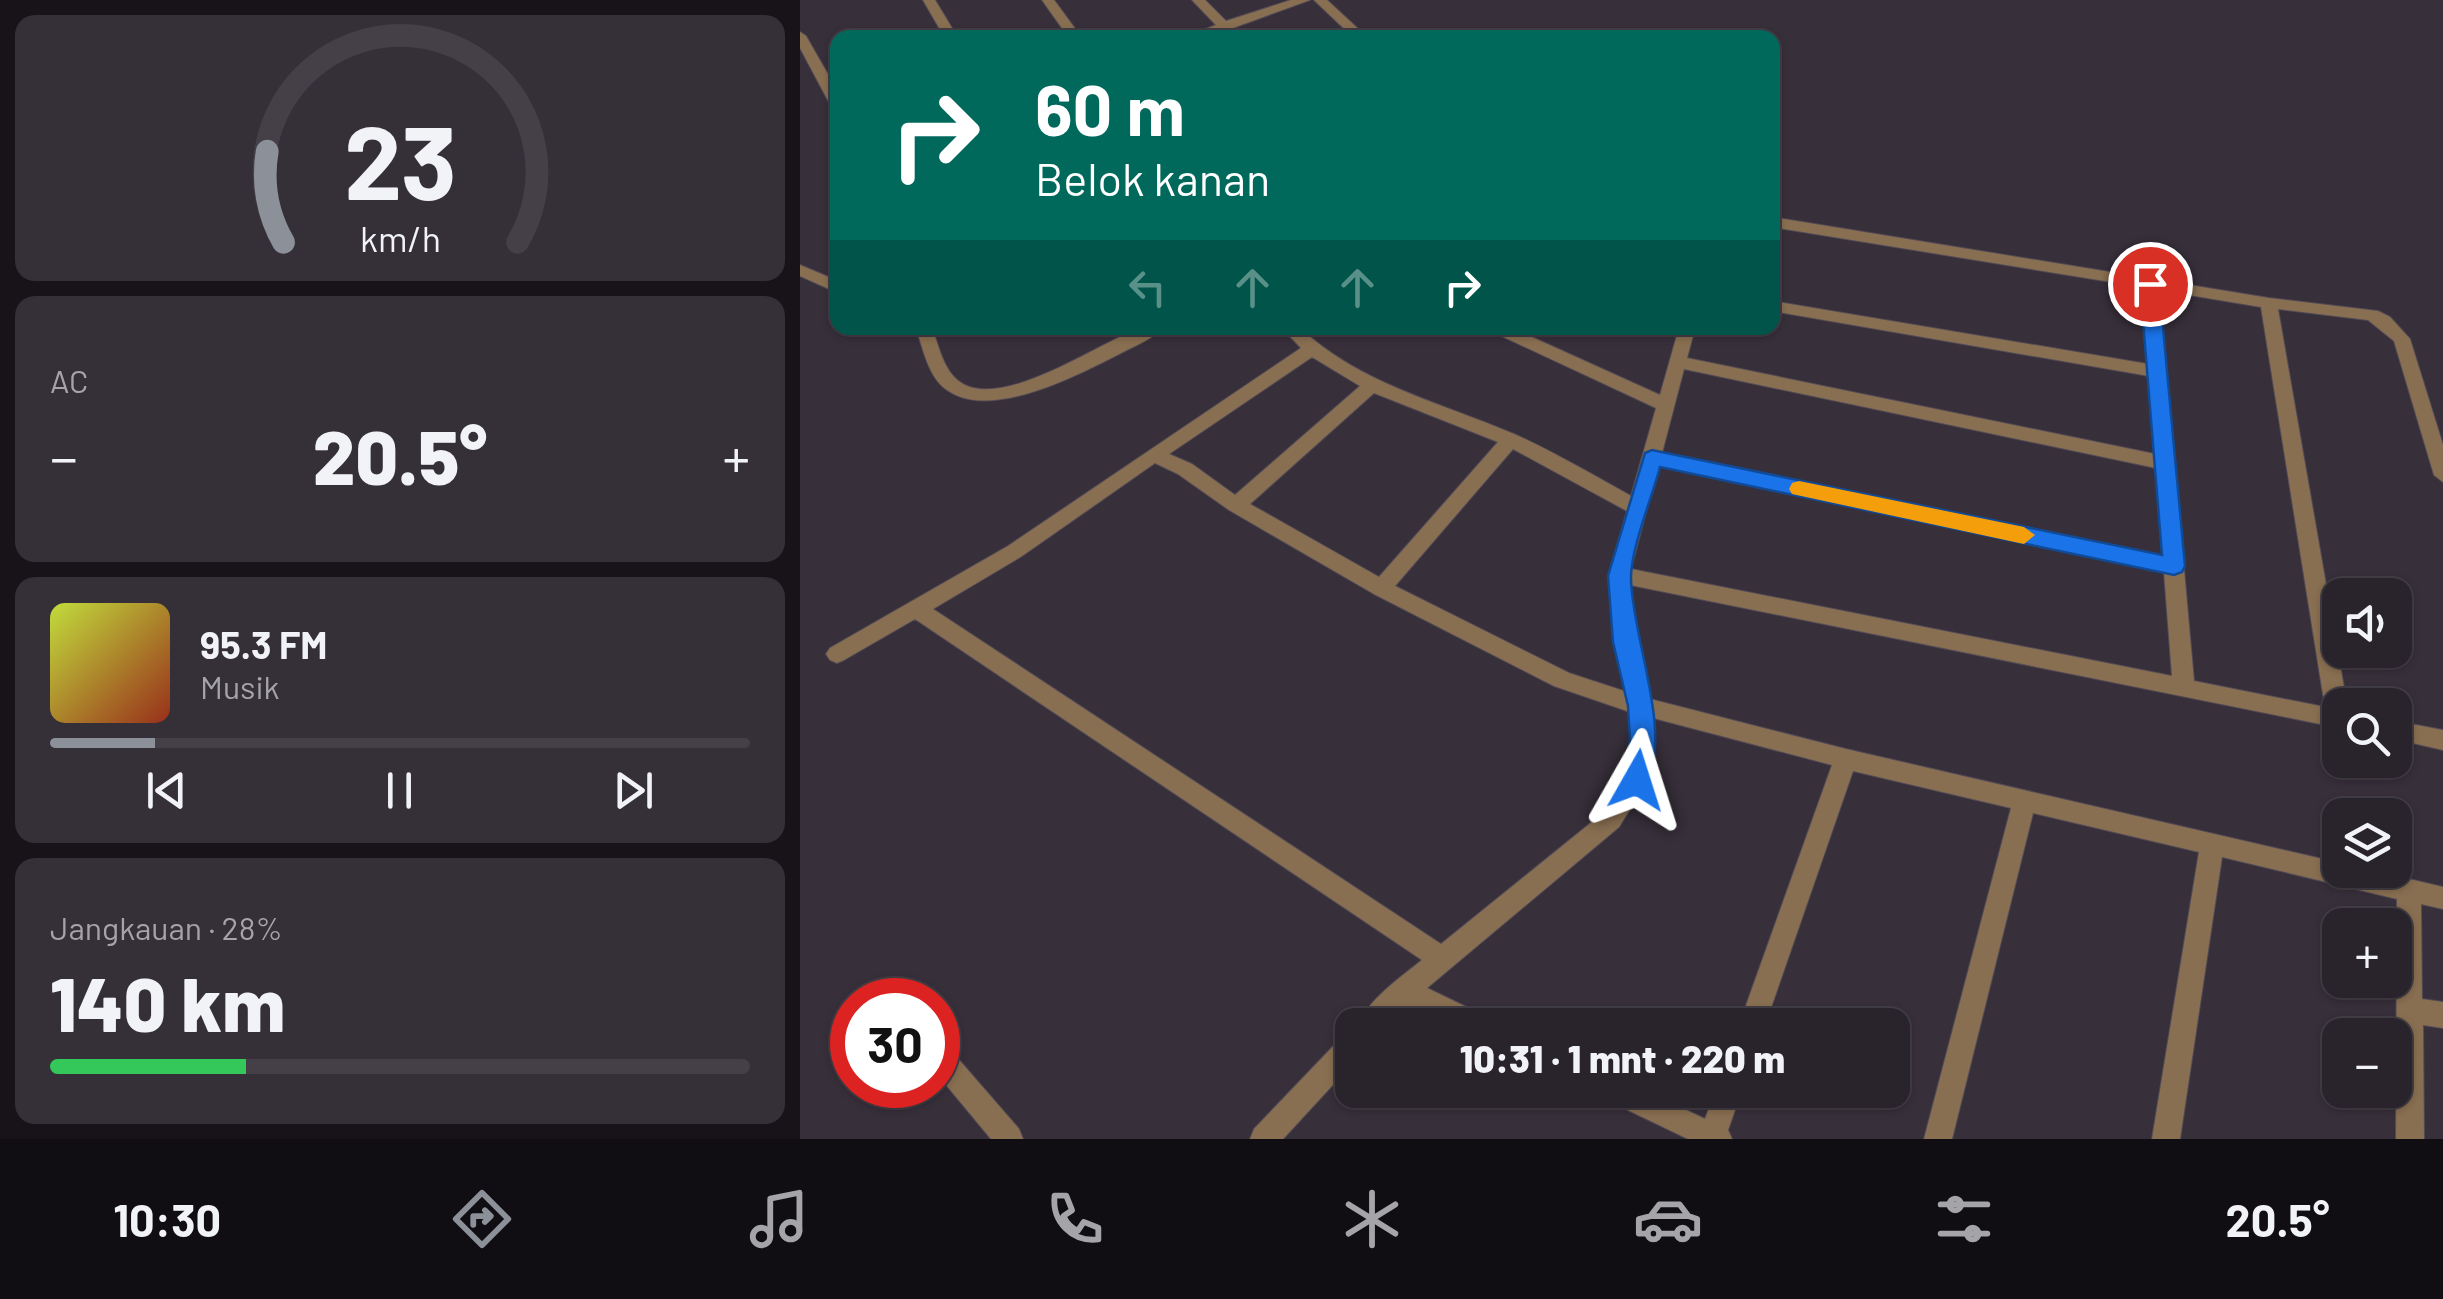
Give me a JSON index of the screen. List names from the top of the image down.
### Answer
{
  "page": {
    "turn": ["60 m", "Belok kanan"],
    "tile": [
      "AC",
      ["Jangkauan · 28%", "140 km"]
    ],
    "heat": ["−", "20.5°", "+"],
    "map_buttons": ["+", "−"],
    "song": ["95.3 FM", "Musik"],
    "limit": "30",
    "trip": "10:31 · 1 mnt · 220 m",
    "tabs": ["10:30", "20.5°"],
    "gauge": ["23", "km/h"]
  }
}
